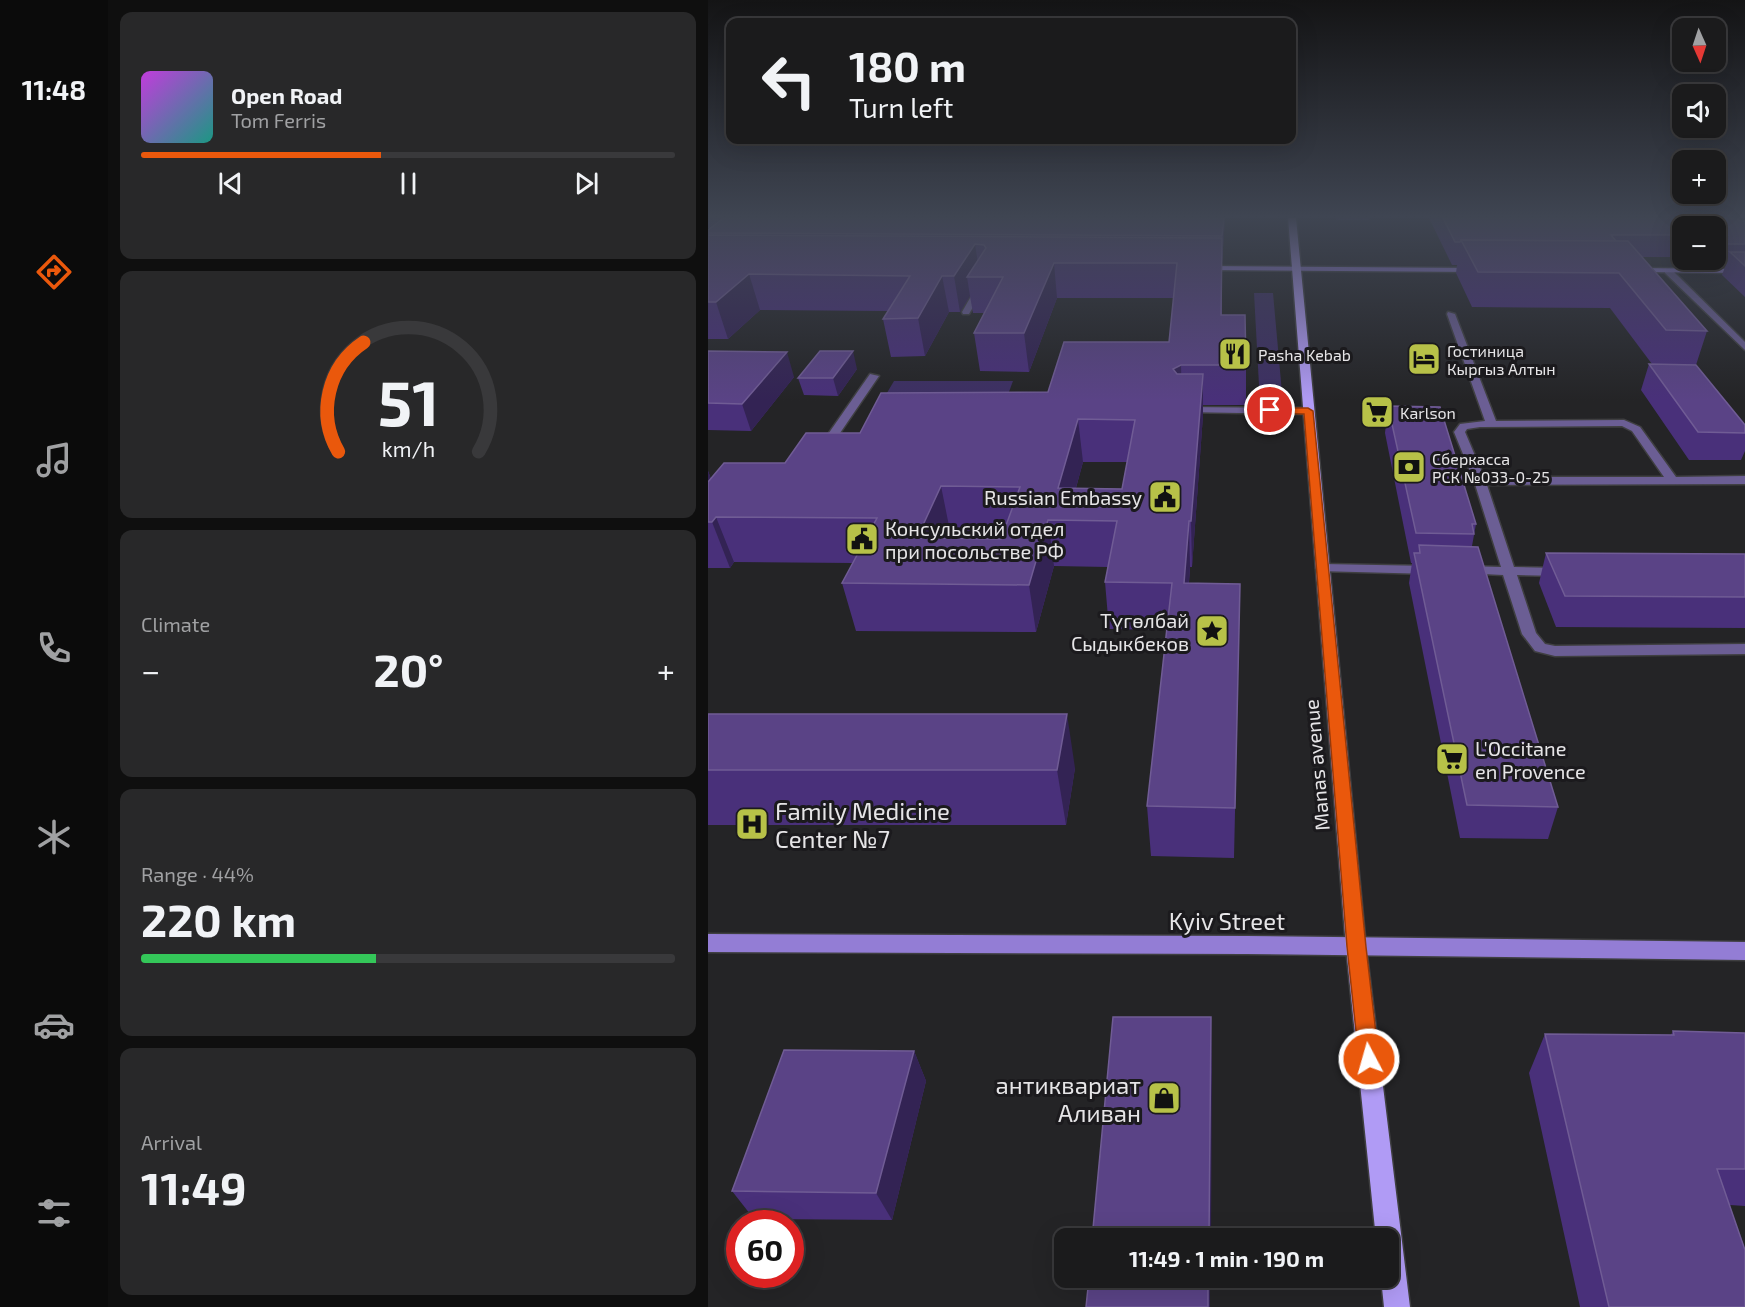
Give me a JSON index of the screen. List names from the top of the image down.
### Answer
{
  "streets": {
    "main road": ["Manas avenue", "Kyiv Street"]
  },
  "crossings": [
    ["Manas avenue", "Kyiv Street"]
  ],
  "places": {
    "restaurant": ["Pasha Kebab"],
    "hotel": ["Гостиница Кыргыз Алтын"],
    "supermarket": ["Karlson", "L'Occitane en Provence"],
    "bank": ["Сберкасса РСК №033-0-25"],
    "public building": ["Russian Embassy", "Консульский отдел при посольстве РФ"],
    "place": ["Түгөлбай Сыдыкбеков"],
    "hospital": ["Family Medicine Center №7"],
    "shop": ["антиквариат Аливан"]
  },
  "north": "bottom",
  "page": {
    "tabs": "11:48",
    "map_buttons": ["+", "−"],
    "turn": ["180 m", "Turn left"],
    "song": ["Open Road", "Tom Ferris"],
    "tile": [
      "Climate",
      ["Range · 44%", "220 km"],
      ["Arrival", "11:49"]
    ],
    "heat": ["−", "20°", "+"],
    "limit": "60",
    "trip": "11:49 · 1 min · 190 m",
    "gauge": ["51", "km/h"]
  }
}
